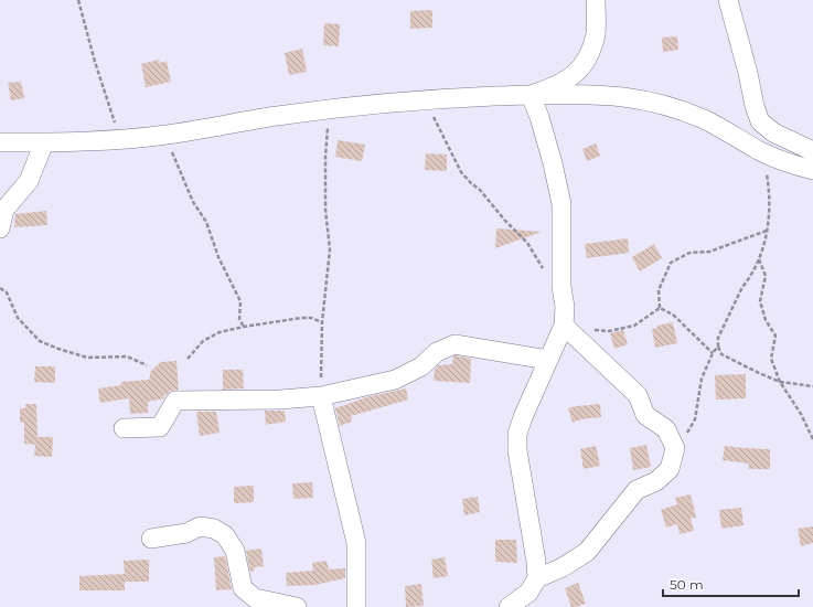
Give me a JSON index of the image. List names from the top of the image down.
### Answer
{
  "scale_bar": "50 m"
}
